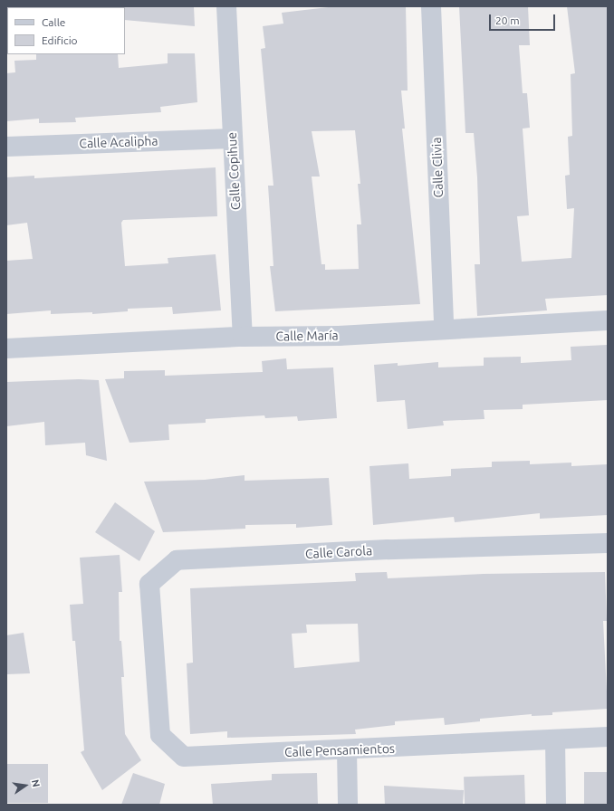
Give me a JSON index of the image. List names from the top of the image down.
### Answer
{
  "streets": {
    "street": [
      "Calle Acalipha",
      "Calle Clivia",
      "Calle Copihue",
      "Calle María",
      "Calle Carola",
      "Calle Pensamientos"
    ]
  },
  "crossings": [
    ["Calle Acalipha", "Calle Copihue"],
    ["Calle Clivia", "Calle María"],
    ["Calle Copihue", "Calle María"],
    ["Calle Carola", "Calle Pensamientos"]
  ],
  "legend": ["Calle", "Edificio"],
  "scale_bar": "20 m",
  "north": "right"
}
